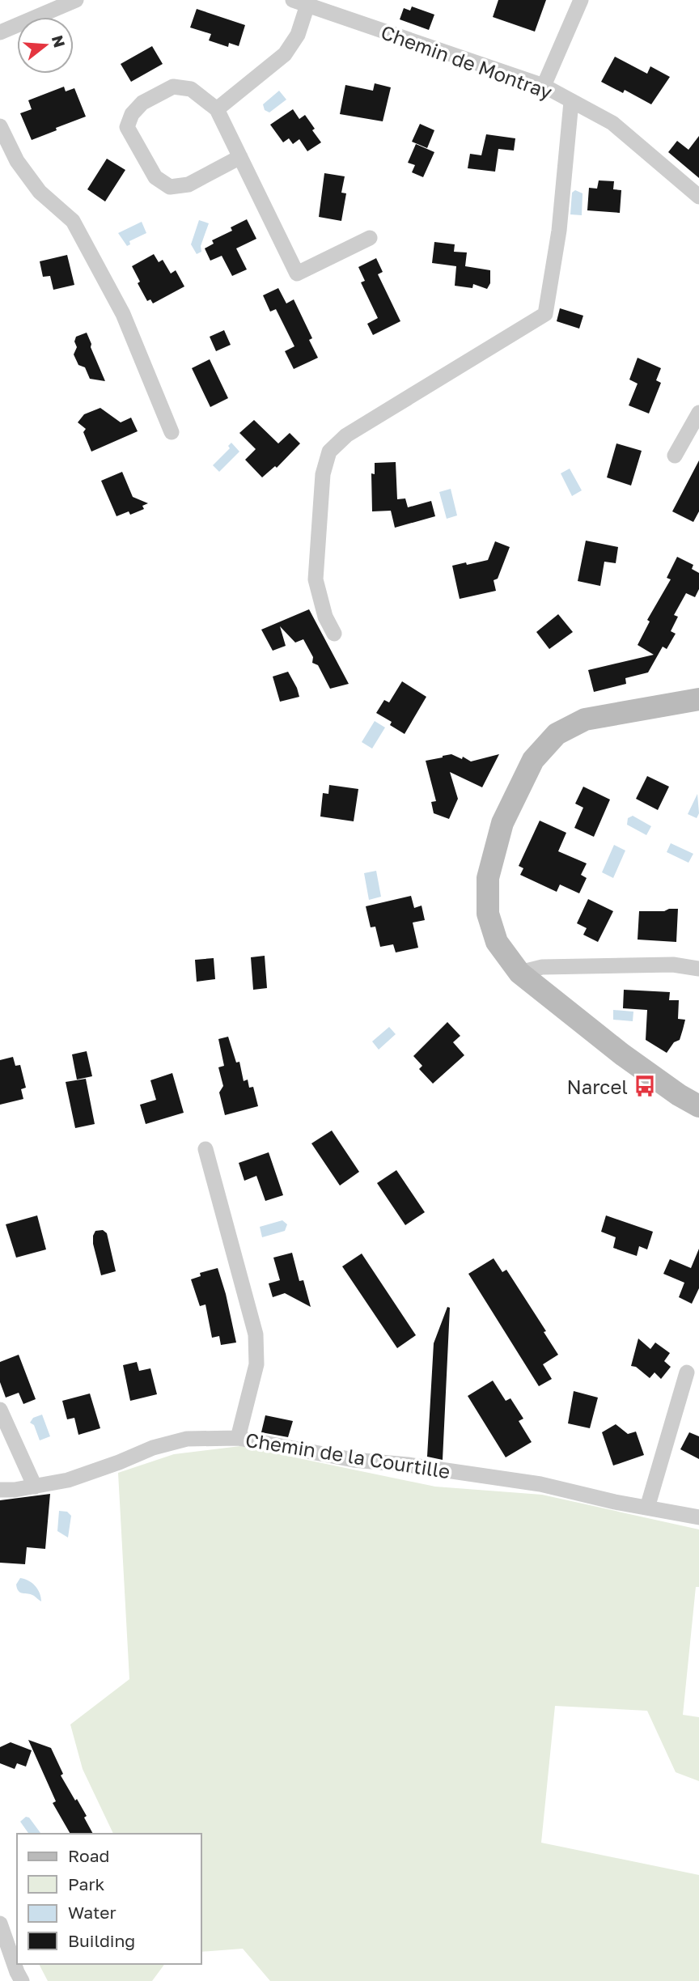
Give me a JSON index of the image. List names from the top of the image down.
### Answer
{
  "streets": {
    "street": ["Chemin de Montray", "Chemin de la Courtille"]
  },
  "places": {
    "bus stop": ["Narcel"]
  },
  "legend": [
    "Road",
    "Park",
    "Water",
    "Building"
  ],
  "north": "right"
}
